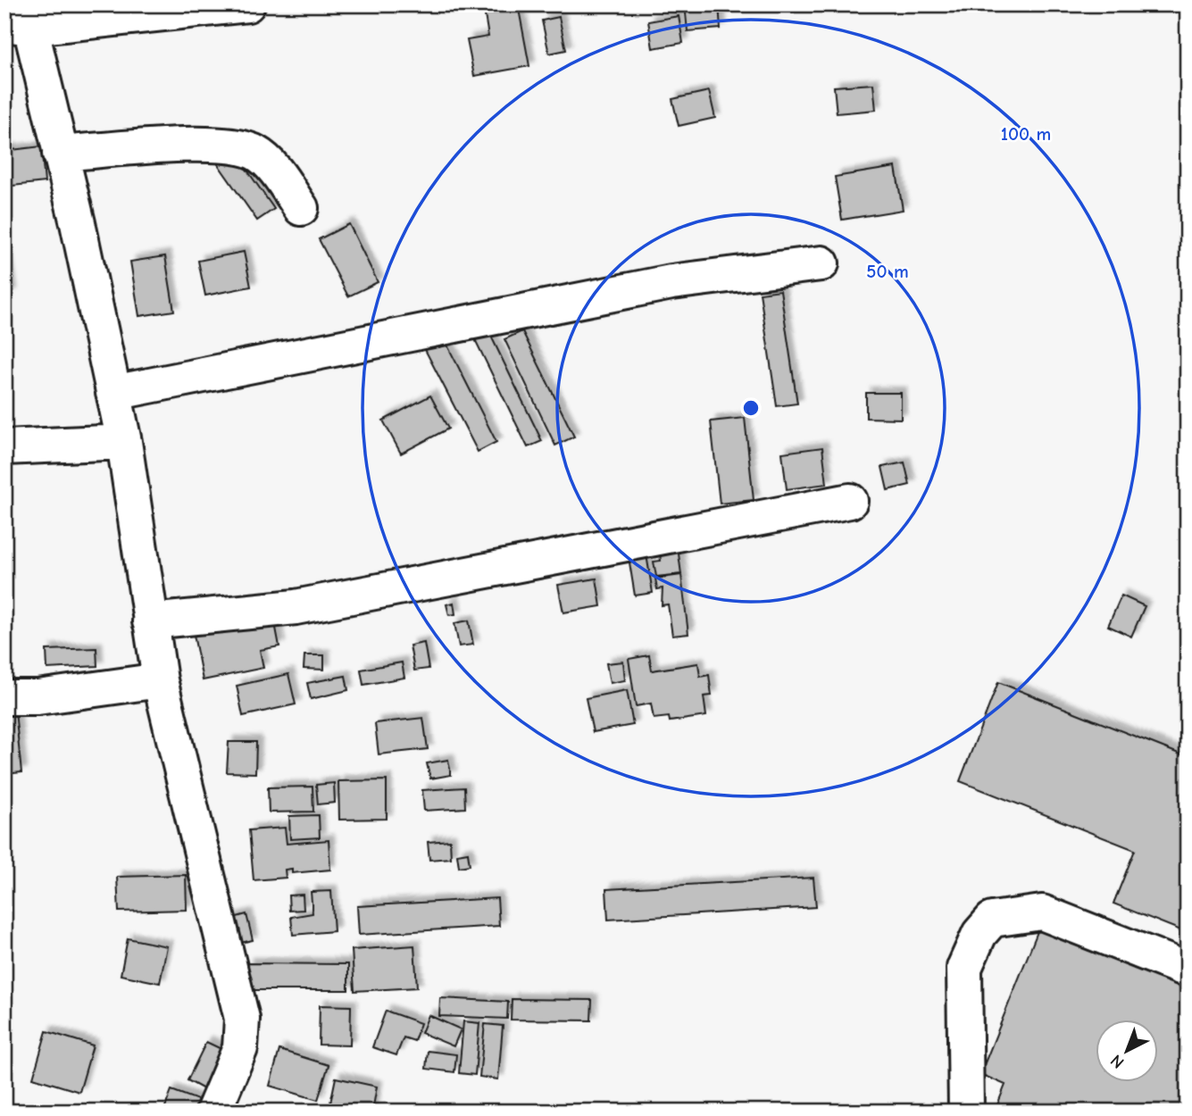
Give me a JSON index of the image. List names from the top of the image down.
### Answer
{
  "north": "bottom left",
  "rings": ["100 m", "50 m"]
}
